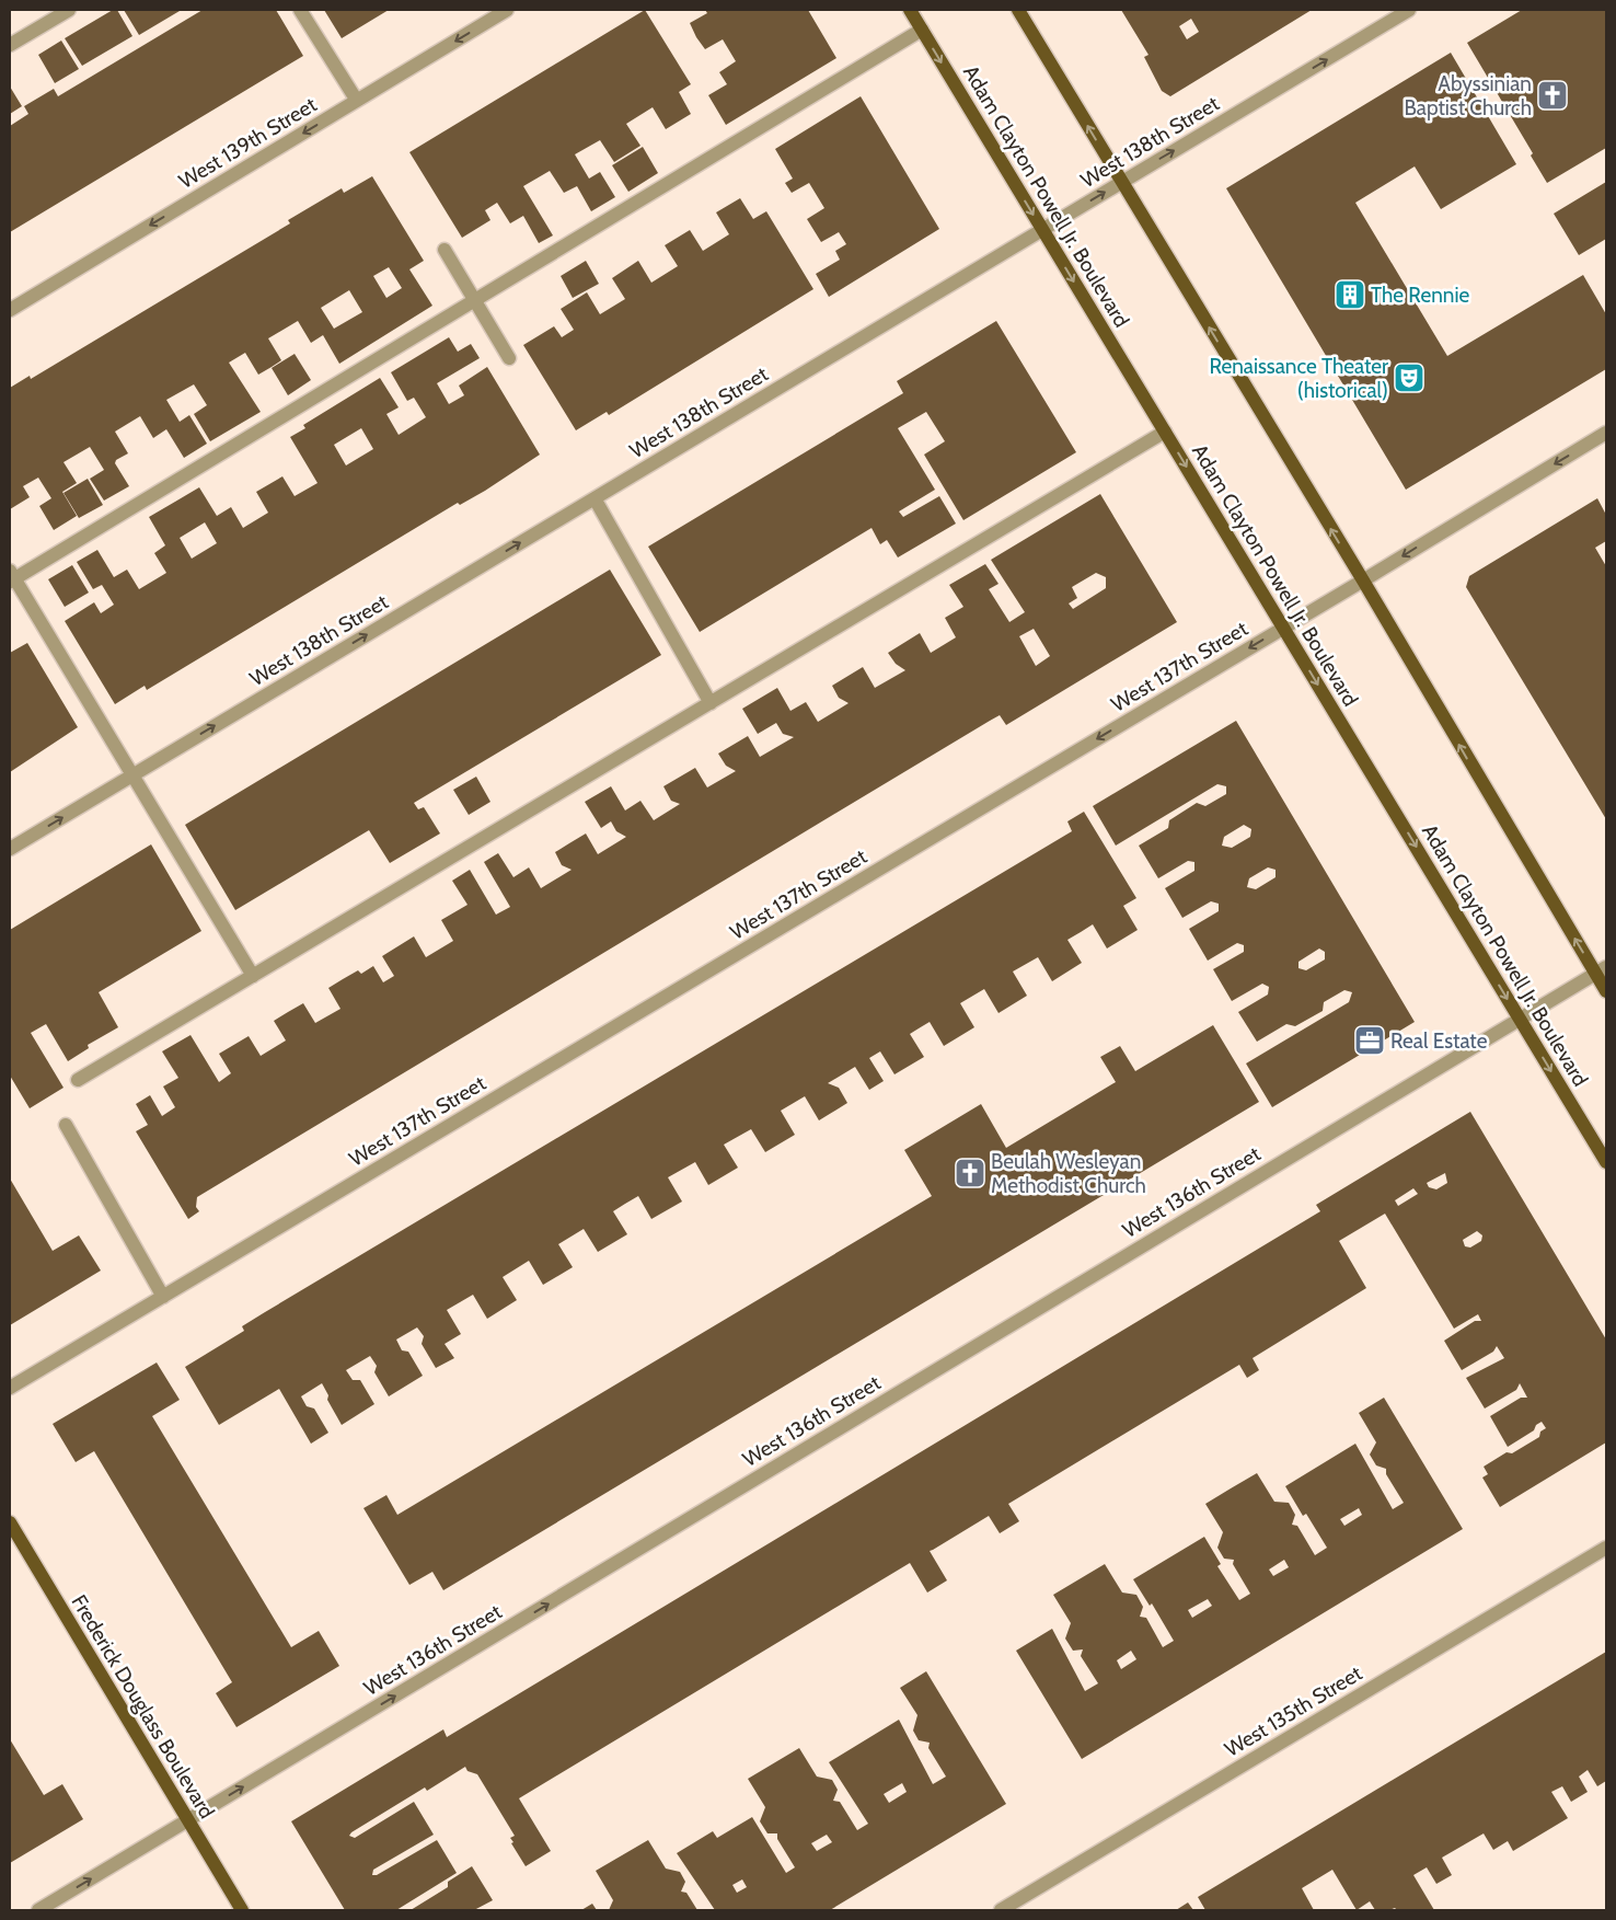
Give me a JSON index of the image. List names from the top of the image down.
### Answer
{
  "streets": {
    "main road": ["Adam Clayton Powell Jr. Boulevard", "Frederick Douglass Boulevard"],
    "street": [
      "West 138th Street",
      "West 139th Street",
      "West 137th Street",
      "West 136th Street",
      "West 135th Street"
    ]
  },
  "crossings": [
    ["West 138th Street", "Adam Clayton Powell Jr. Boulevard"],
    ["Adam Clayton Powell Jr. Boulevard", "West 137th Street"],
    ["Adam Clayton Powell Jr. Boulevard", "West 136th Street"],
    ["West 136th Street", "Frederick Douglass Boulevard"]
  ],
  "one_way": [
    "West 138th Street",
    "West 139th Street",
    "West 137th Street",
    "West 136th Street"
  ],
  "places": {
    "church": ["Abyssinian Baptist Church", "Beulah Wesleyan Methodist Church"],
    "building": ["The Rennie"],
    "theatre": ["Renaissance Theater (historical)"],
    "office": ["Real Estate"]
  }
}
